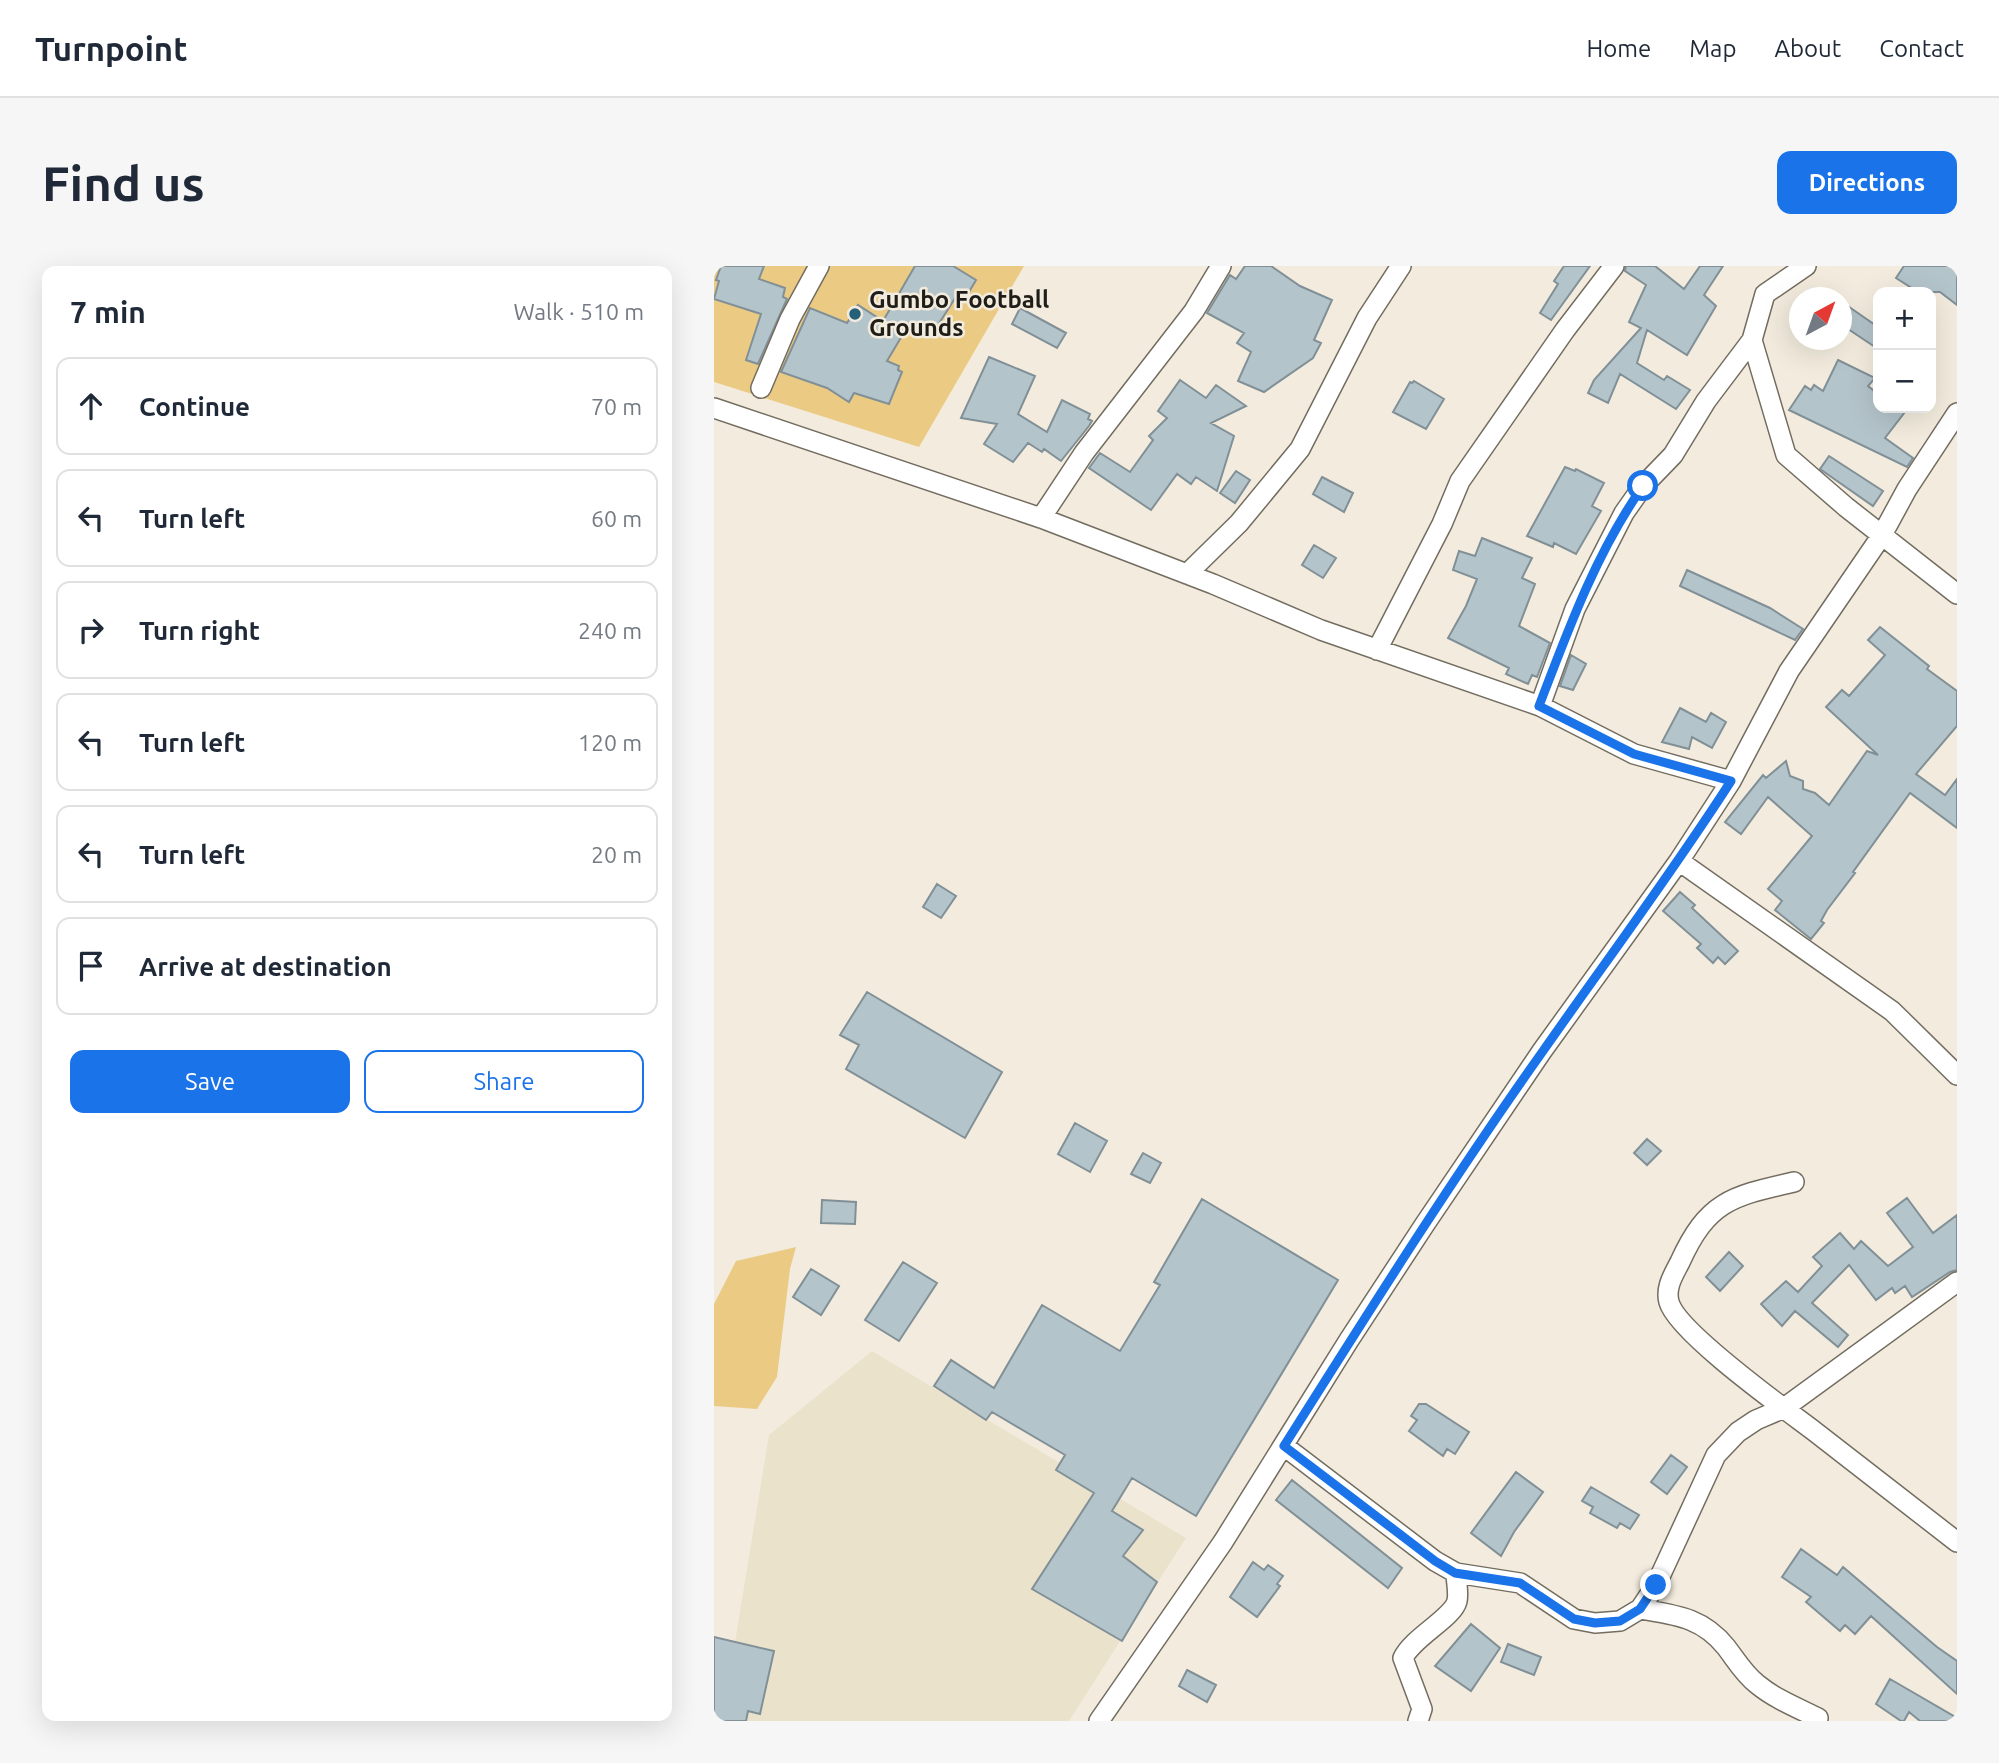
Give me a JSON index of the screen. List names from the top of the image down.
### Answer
{
  "places": ["Gumbo Football Grounds"],
  "north": "top right",
  "page": {
    "header": "Turnpoint",
    "nav": [
      "Home",
      "Map",
      "About",
      "Contact"
    ],
    "buttons": [
      "Directions",
      ["Save", "Share"]
    ],
    "title": "Find us",
    "heading": ["7 min", "Walk · 510 m"],
    "map_buttons": ["+", "−"],
    "list": [
      ["Continue", "70 m"],
      ["Turn left", "60 m"],
      ["Turn right", "240 m"],
      ["Turn left", "120 m"],
      ["Turn left", "20 m"],
      "Arrive at destination"
    ]
  }
}
